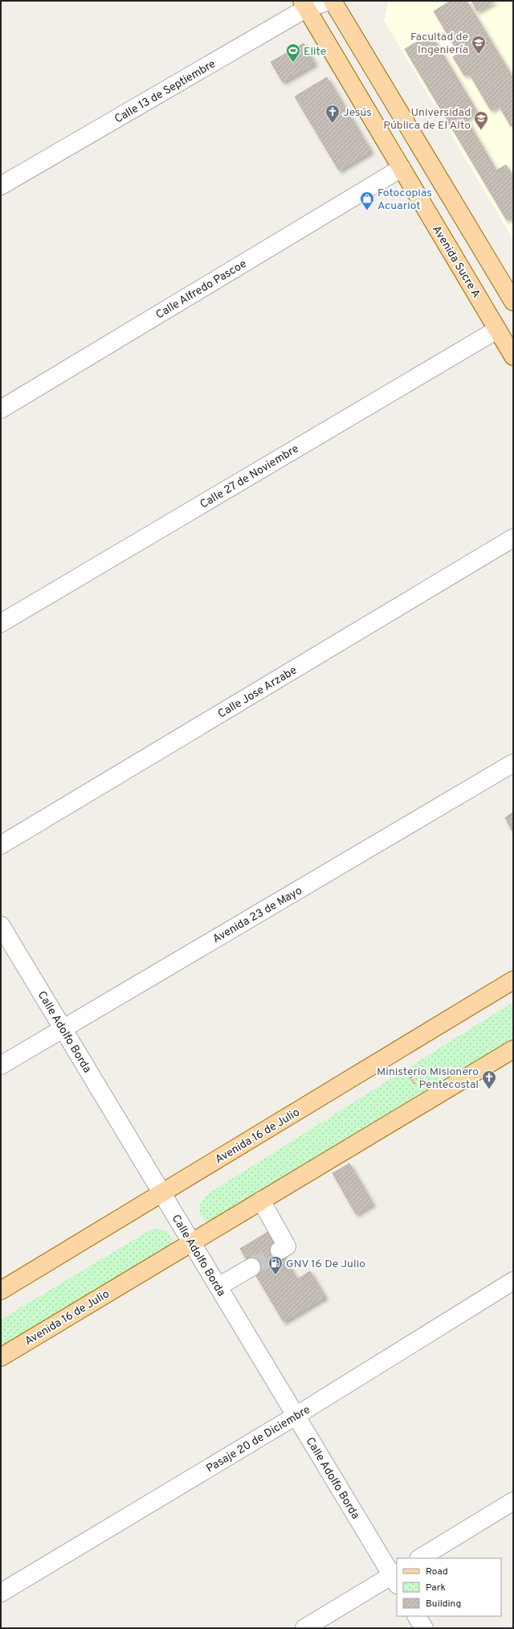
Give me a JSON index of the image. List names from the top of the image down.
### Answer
{
  "streets": {
    "main road": ["Avenida Sucre A", "Avenida 16 de Julio"],
    "street": [
      "Calle 13 de Septiembre",
      "Calle Alfredo Pascoe",
      "Calle 27 de Noviembre",
      "Calle Jose Arzabe",
      "Avenida 23 de Mayo",
      "Calle Adolfo Borda",
      "Pasaje 20 de Diciembre"
    ]
  },
  "crossings": [
    ["Calle 13 de Septiembre", "Avenida Sucre A"],
    ["Avenida Sucre A", "Calle Alfredo Pascoe"],
    ["Avenida Sucre A", "Calle 27 de Noviembre"],
    ["Avenida 23 de Mayo", "Calle Adolfo Borda"],
    ["Calle Adolfo Borda", "Avenida 16 de Julio"],
    ["Calle Adolfo Borda", "Pasaje 20 de Diciembre"]
  ],
  "places": {
    "school or university": ["Facultad de Ingeniería", "Universidad Pública de El Alto"],
    "sports": ["Elite"],
    "church": ["Jesús", "Ministerio Misionero Pentecostal"],
    "shop": ["Fotocopias Acuariot"],
    "fuel station": ["GNV 16 De Julio"]
  },
  "legend": ["Road", "Park", "Building"]
}
